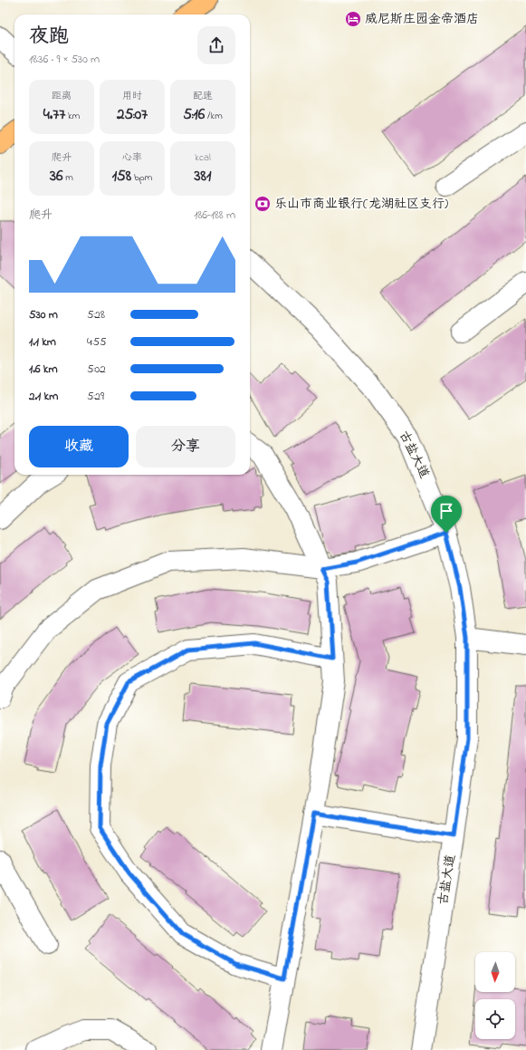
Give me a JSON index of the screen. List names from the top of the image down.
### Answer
{
  "streets": {
    "street": ["古盐大道"]
  },
  "places": {
    "hotel": ["威尼斯庄园金帝酒店"],
    "bank": ["乐山市商业银行(龙湖社区支行)"]
  },
  "north": "bottom",
  "page": {
    "heading": ["夜跑", "18:36 · 9 × 530 m"],
    "stats": [
      ["距离", "4.77 km"],
      ["用时", "25:07"],
      ["配速", "5:16 /km"],
      ["爬升", "36 m"],
      ["心率", "158 bpm"],
      ["kcal", "381"]
    ],
    "chart": ["爬升", "186–188 m"],
    "list": [
      {
        "name": "530 m",
        "note": "5:28"
      },
      {
        "name": "1.1 km",
        "note": "4:55"
      },
      {
        "name": "1.6 km",
        "note": "5:02"
      },
      {
        "name": "2.1 km",
        "note": "5:29"
      }
    ],
    "buttons": ["收藏", "分享"]
  }
}
